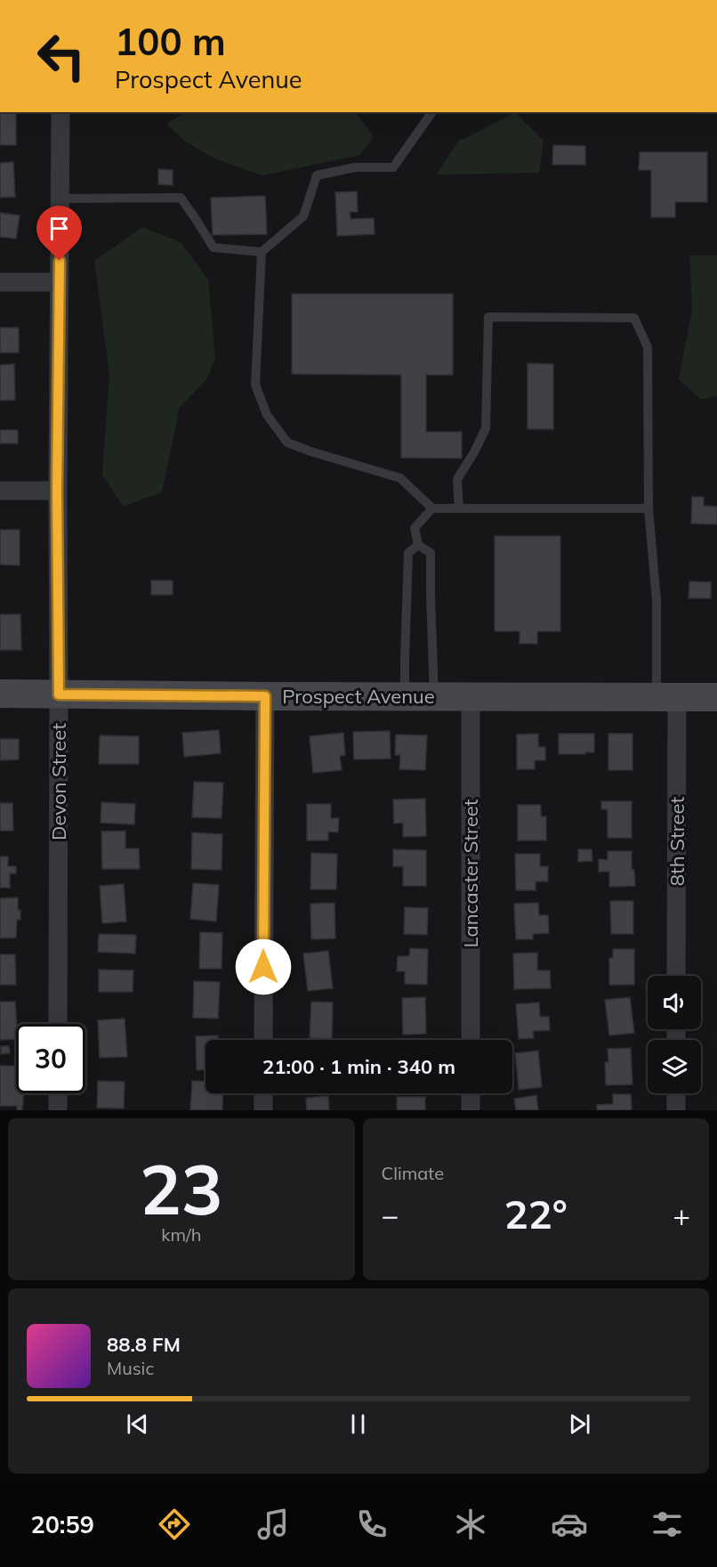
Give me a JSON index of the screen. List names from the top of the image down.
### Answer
{
  "streets": {
    "street": [
      "Prospect Avenue",
      "Devon Street",
      "8th Street",
      "Lancaster Street"
    ]
  },
  "crossings": [
    ["Prospect Avenue", "Devon Street"],
    ["Prospect Avenue", "8th Street"],
    ["Prospect Avenue", "Lancaster Street"]
  ],
  "page": {
    "turn": ["100 m", "Prospect Avenue"],
    "limit": "30",
    "trip": "21:00 · 1 min · 340 m",
    "tile": [
      ["23", "km/h"],
      "Climate"
    ],
    "heat": ["−", "22°", "+"],
    "song": ["88.8 FM", "Music"],
    "tabs": "20:59"
  }
}
